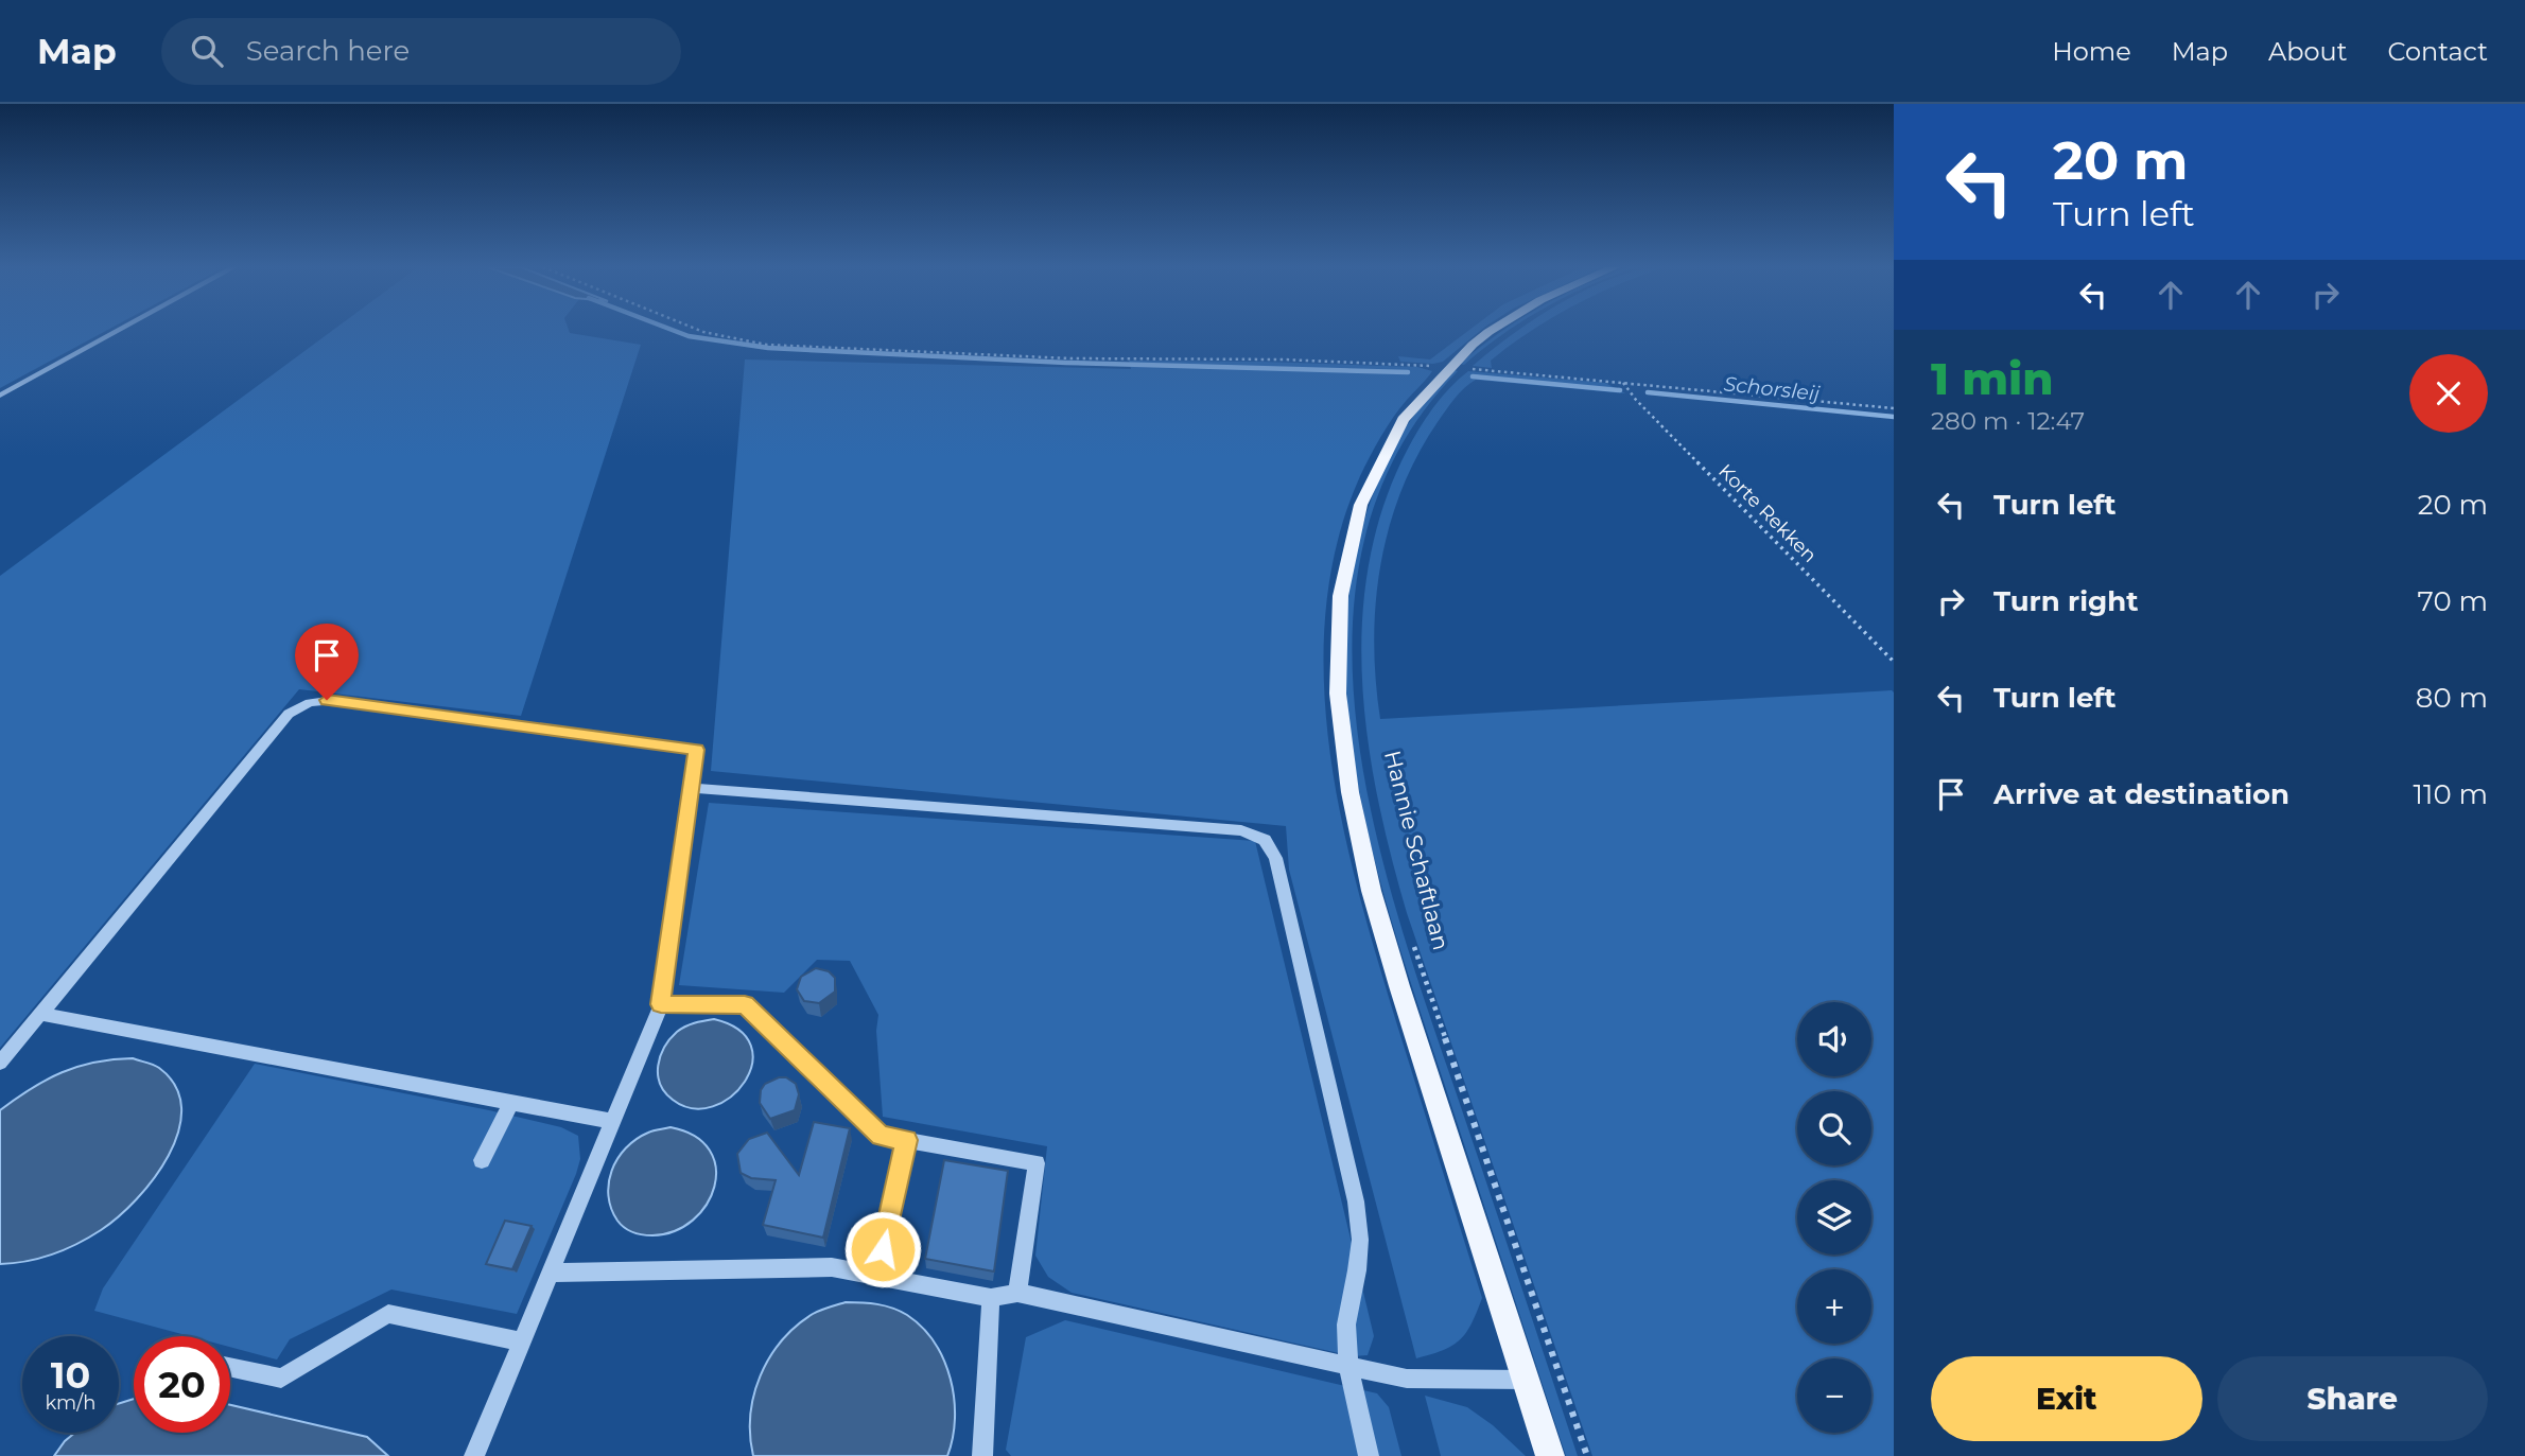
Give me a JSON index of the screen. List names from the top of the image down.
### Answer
{
  "streets": {
    "path": ["Korte Rekken", "Hannie Schaftlaan"]
  },
  "water": ["Schorsleij"],
  "page": {
    "header": "Map",
    "search": "Search here",
    "nav": [
      "Home",
      "Map",
      "About",
      "Contact"
    ],
    "turn": ["20 m", "Turn left"],
    "heading": ["1 min", "280 m · 12:47"],
    "list": [
      {
        "name": "Turn left",
        "value": "20 m"
      },
      {
        "name": "Turn right",
        "value": "70 m"
      },
      {
        "name": "Turn left",
        "value": "80 m"
      },
      {
        "name": "Arrive at destination",
        "value": "110 m"
      }
    ],
    "map_buttons": ["+", "−"],
    "speed": "10 km/h",
    "limit": "20",
    "buttons": ["Exit", "Share"]
  }
}
